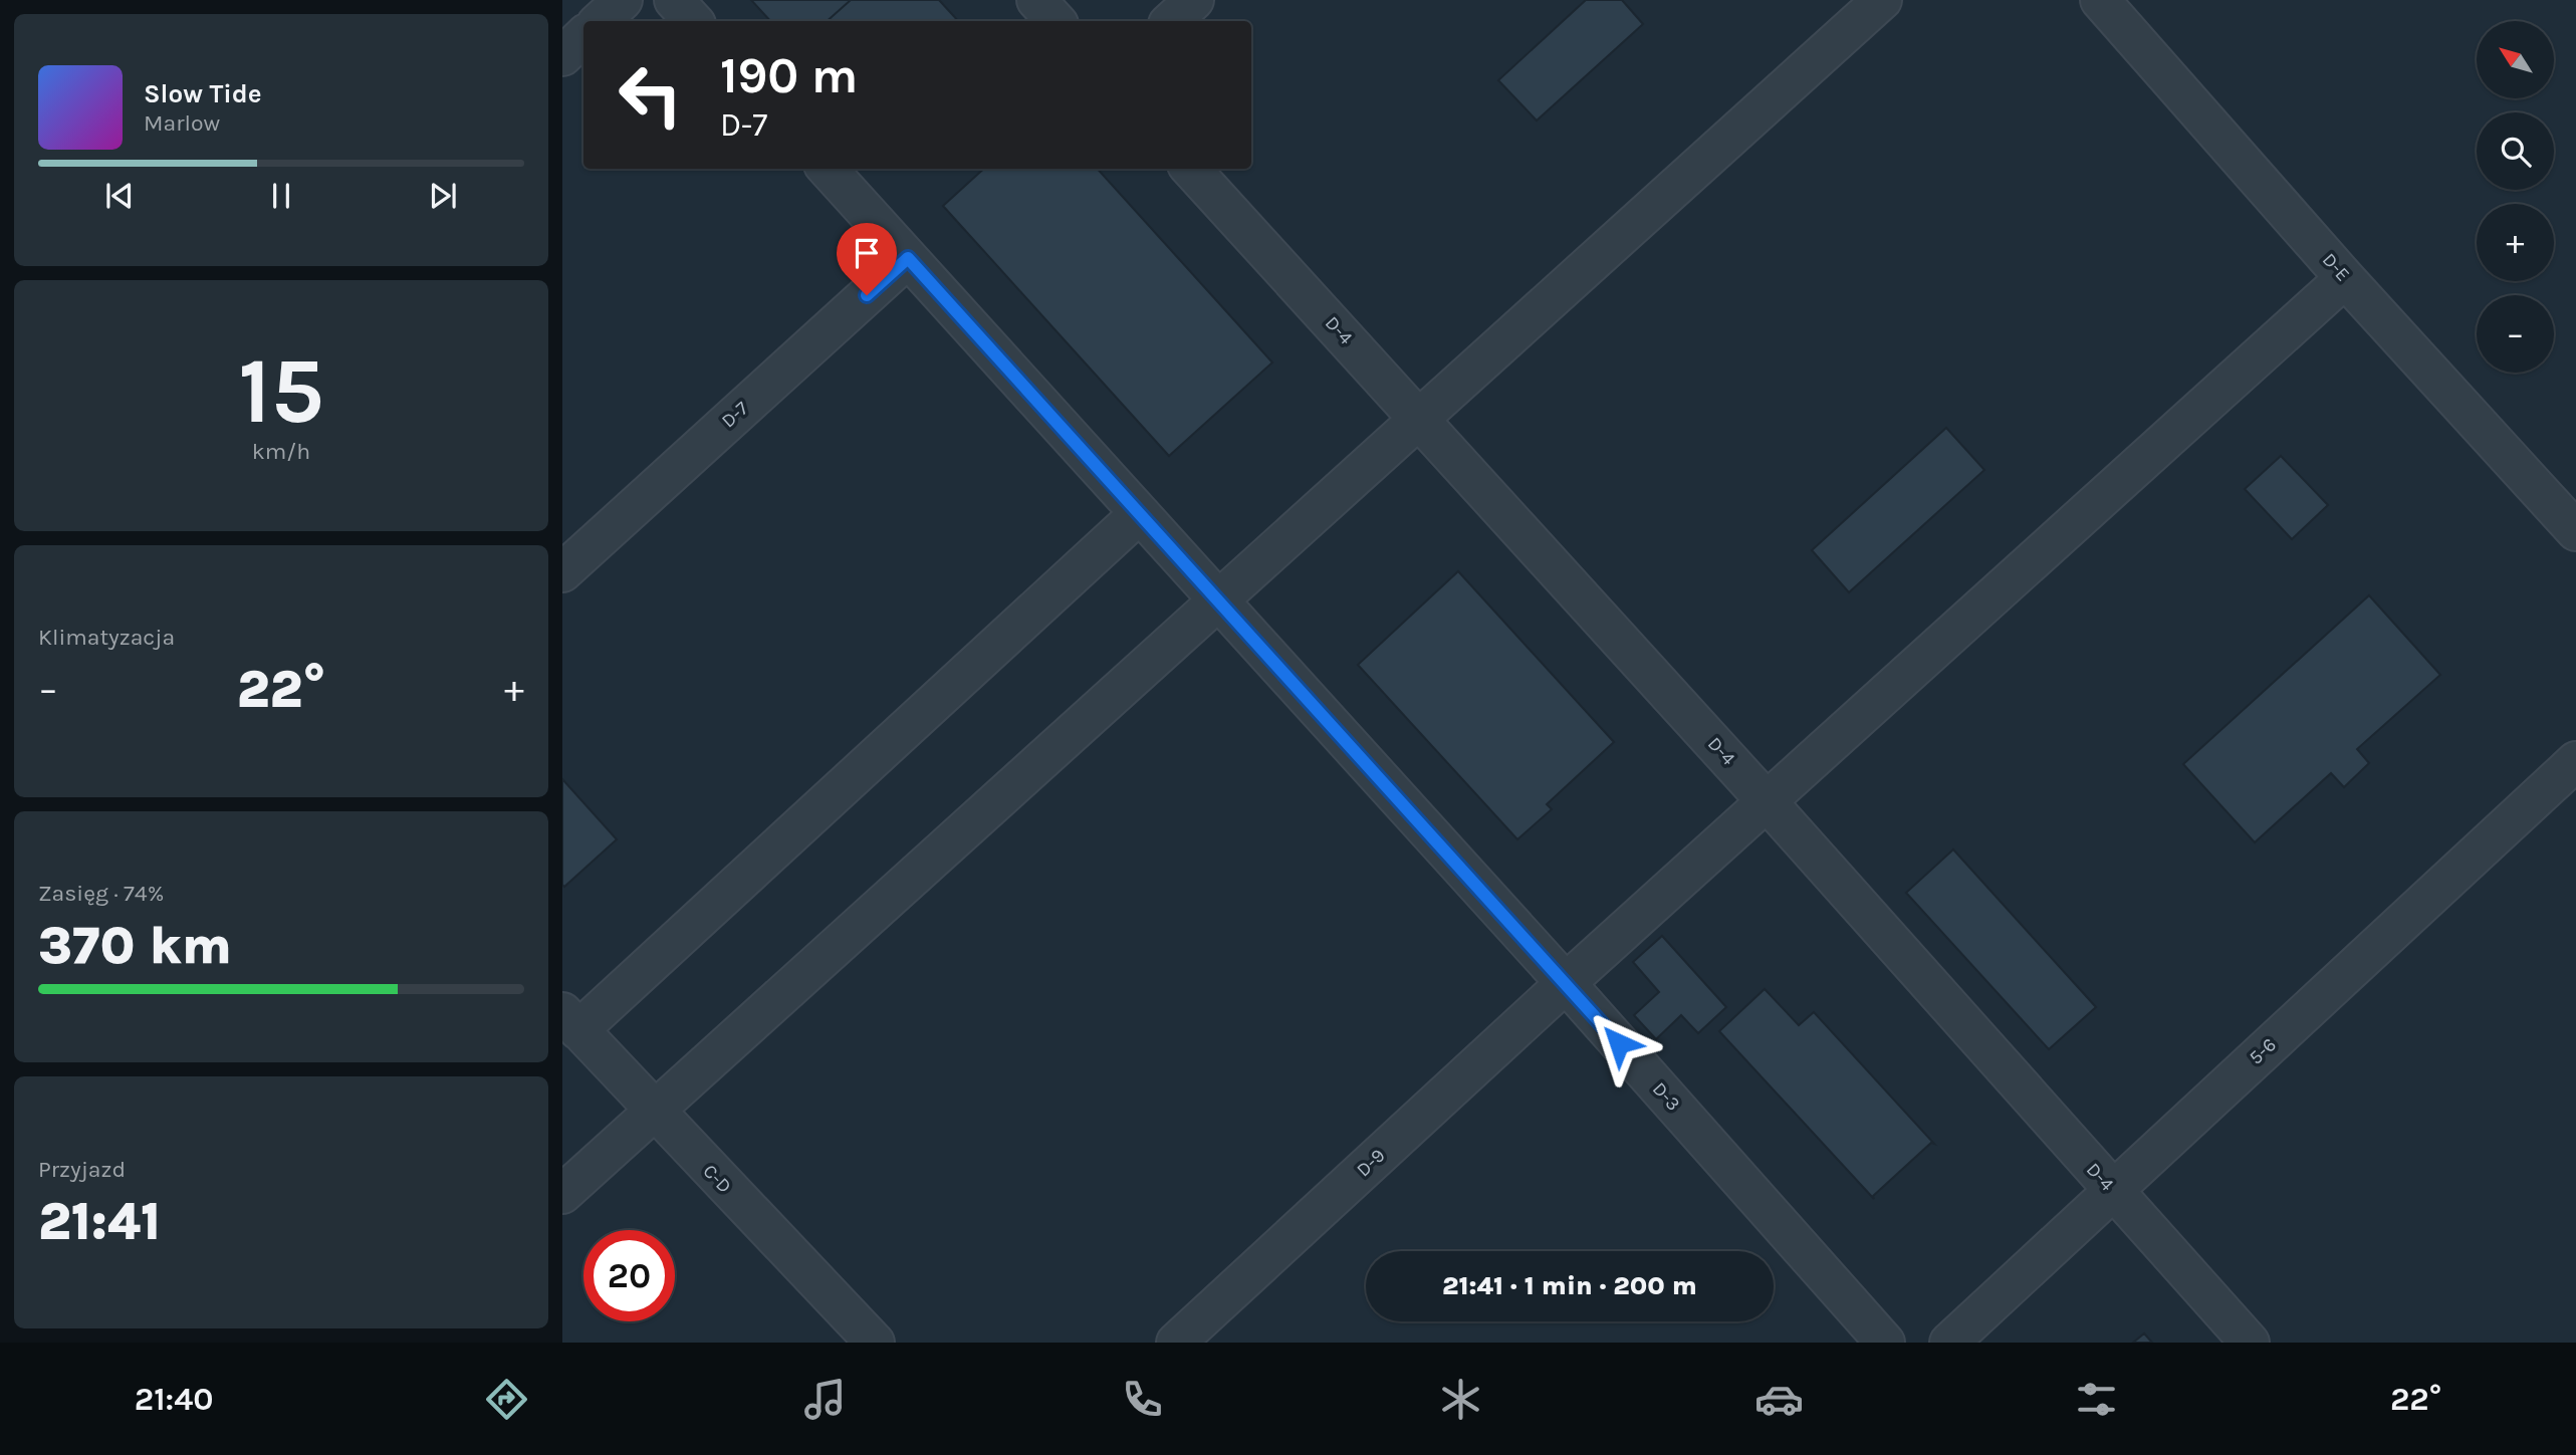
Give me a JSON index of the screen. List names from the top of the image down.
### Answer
{
  "streets": {
    "lane": [
      "D-E",
      "D-4",
      "D-7",
      "5-6",
      "D-3",
      "D-9",
      "C-D"
    ]
  },
  "crossings": [
    ["D-E", "D-9"],
    ["D-4", "5-6"],
    ["D-4", "D-9"],
    ["D-7", "D-3"],
    ["D-3", "D-9"]
  ],
  "north": "top left",
  "page": {
    "map_buttons": ["+", "−"],
    "turn": ["190 m", "D-7"],
    "song": ["Slow Tide", "Marlow"],
    "tile": [
      ["15", "km/h"],
      "Klimatyzacja",
      ["Zasięg · 74%", "370 km"],
      ["Przyjazd", "21:41"]
    ],
    "heat": ["−", "22°", "+"],
    "limit": "20",
    "trip": "21:41 · 1 min · 200 m",
    "tabs": ["21:40", "22°"]
  }
}
